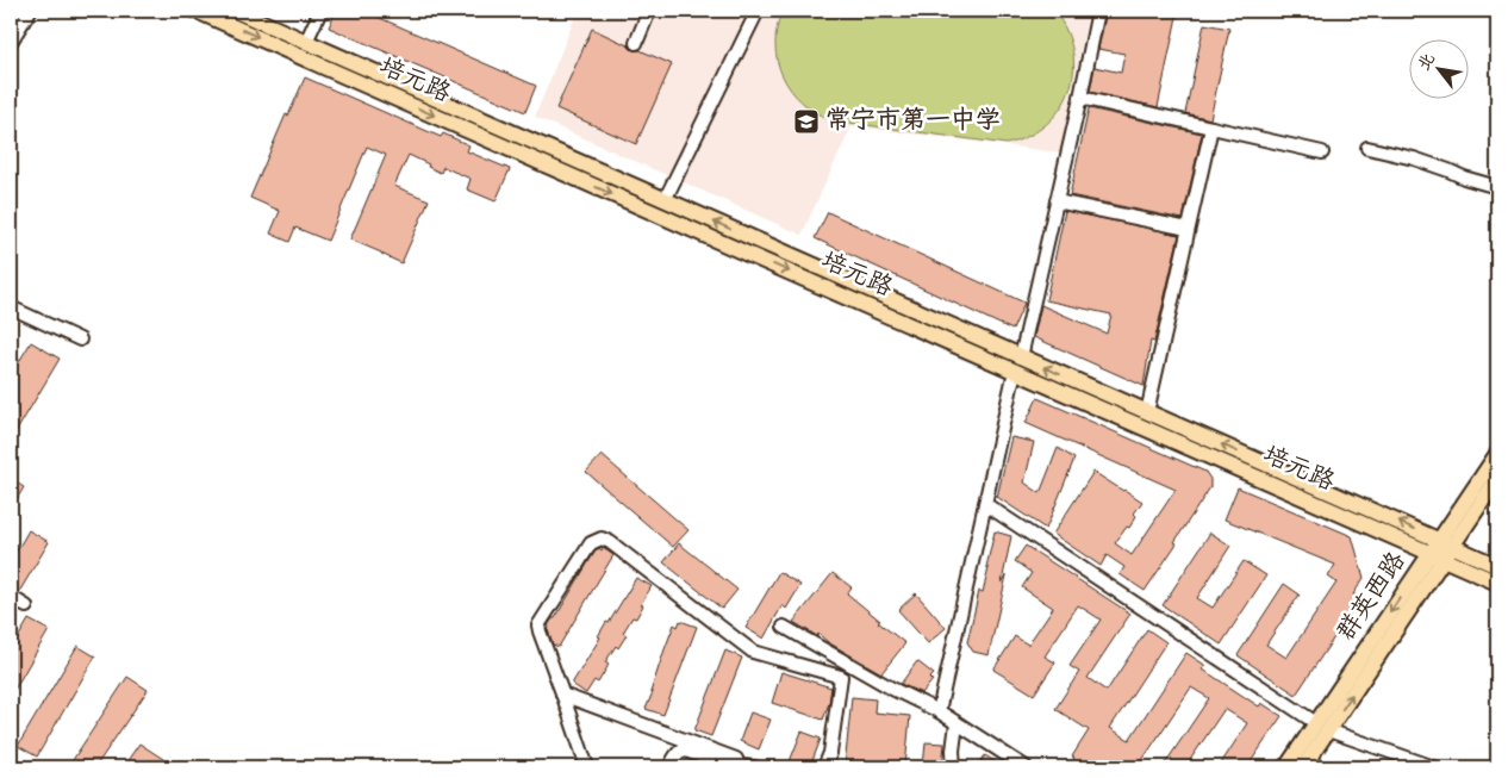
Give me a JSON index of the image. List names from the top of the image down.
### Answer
{
  "streets": {
    "main road": ["培元路", "群英西路"]
  },
  "crossings": [
    ["培元路", "群英西路"]
  ],
  "places": {
    "school or university": ["常宁市第一中学"]
  },
  "north": "top left"
}
